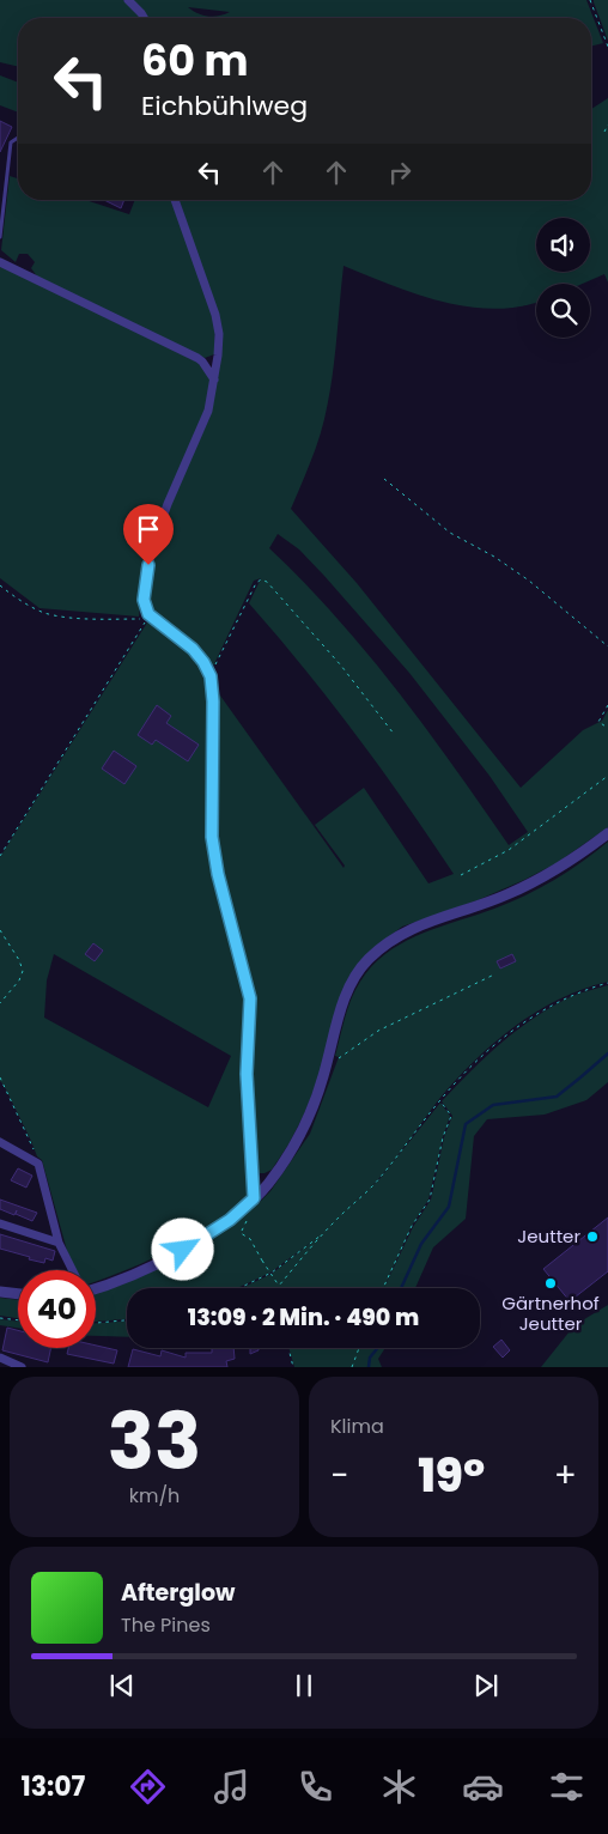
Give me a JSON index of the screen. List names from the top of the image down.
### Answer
{
  "places": ["Jeutter", "Gärtnerhof Jeutter"],
  "page": {
    "turn": ["60 m", "Eichbühlweg"],
    "limit": "40",
    "trip": "13:09 · 2 Min. · 490 m",
    "tile": [
      ["33", "km/h"],
      "Klima"
    ],
    "heat": ["−", "19°", "+"],
    "song": ["Afterglow", "The Pines"],
    "tabs": "13:07"
  }
}
